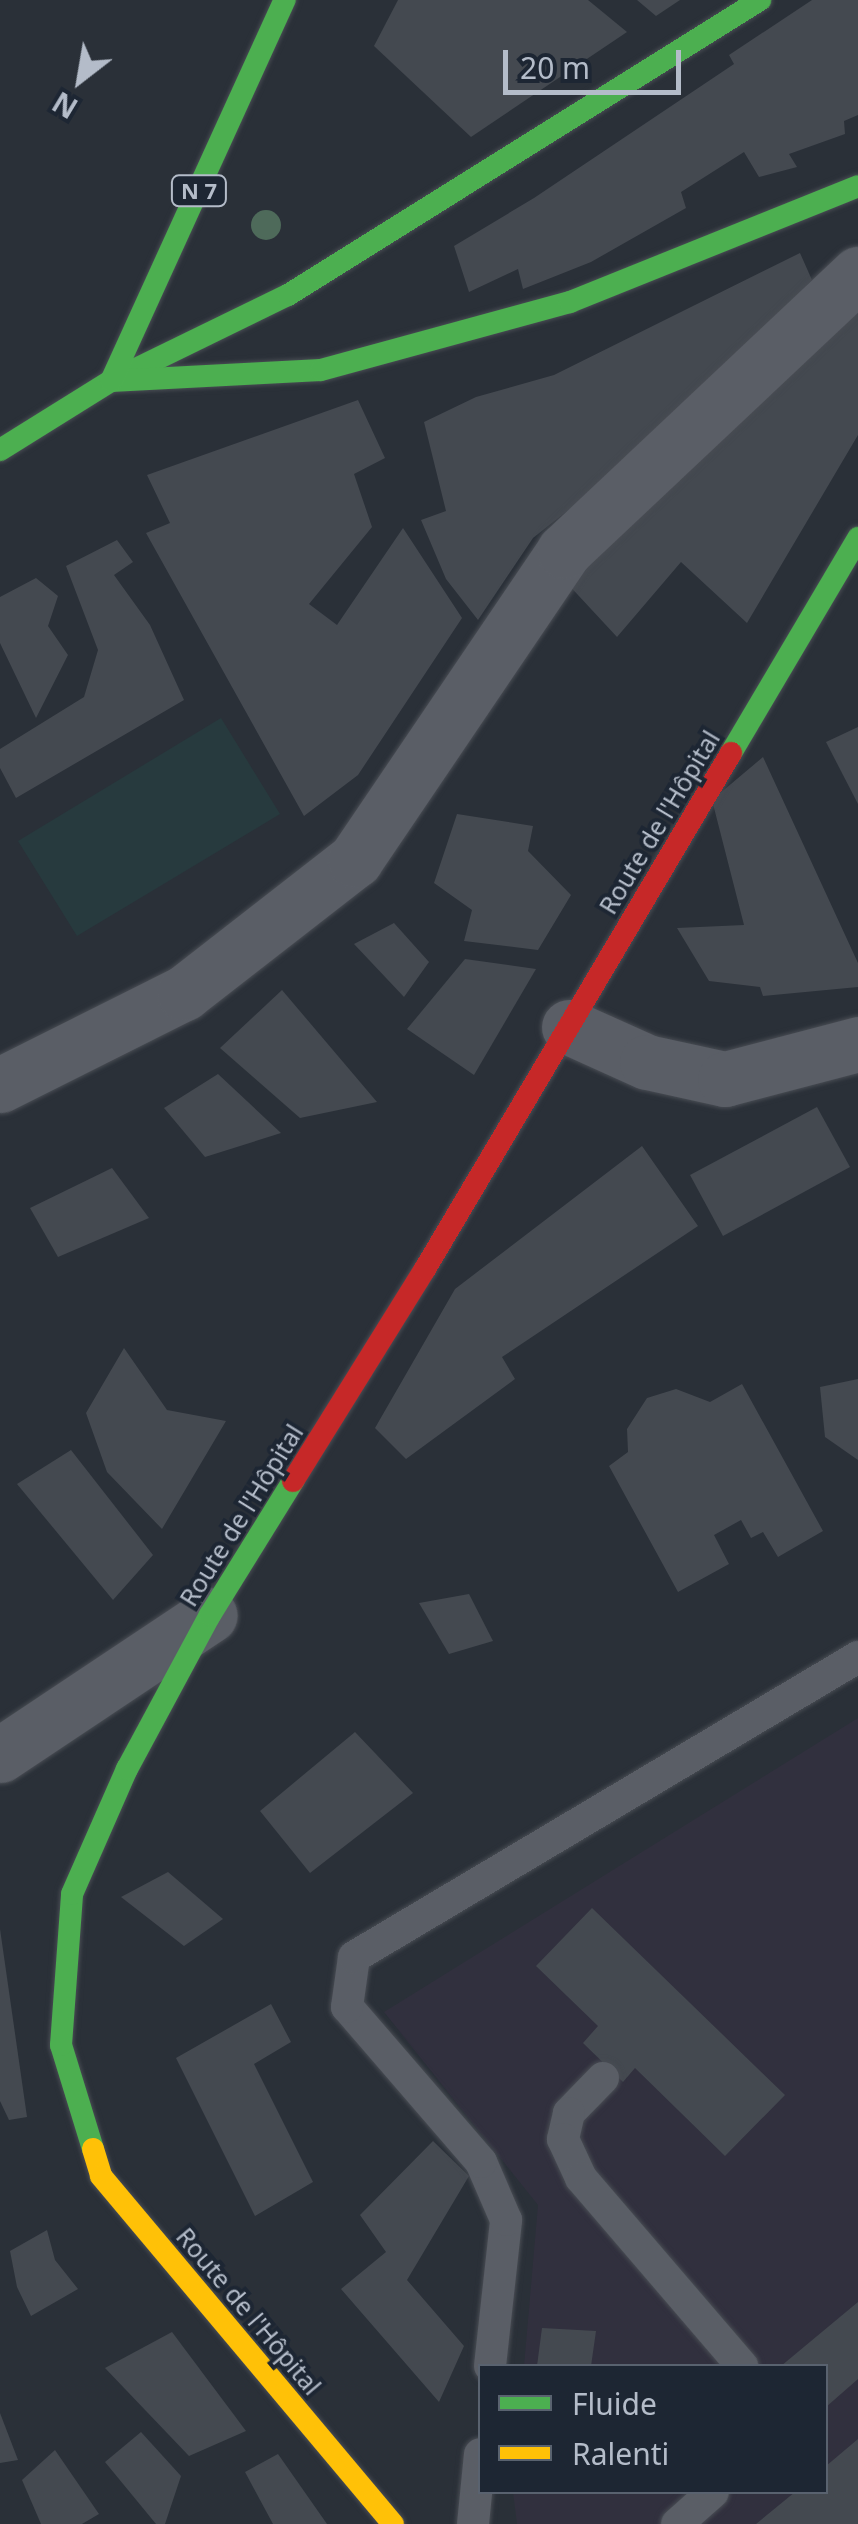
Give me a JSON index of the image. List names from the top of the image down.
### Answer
{
  "streets": {
    "street": ["N 7", "Route de l'Hôpital"]
  },
  "legend": ["Fluide", "Ralenti"],
  "scale_bar": "20 m",
  "north": "bottom left"
}
